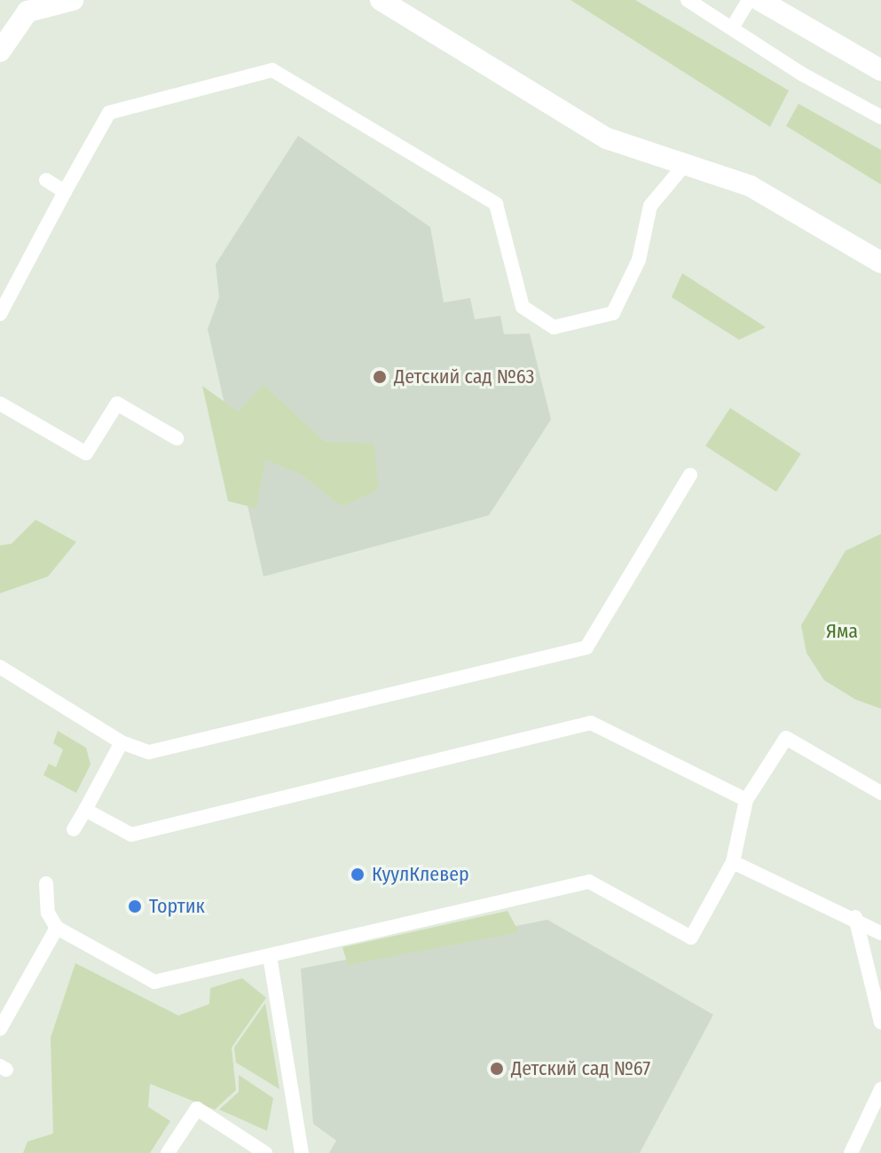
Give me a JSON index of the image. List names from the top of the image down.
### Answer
{
  "parks": ["Яма"],
  "places": [
    "Детский сад №63",
    "КуулКлевер",
    "Тортик",
    "Детский сад №67"
  ]
}
